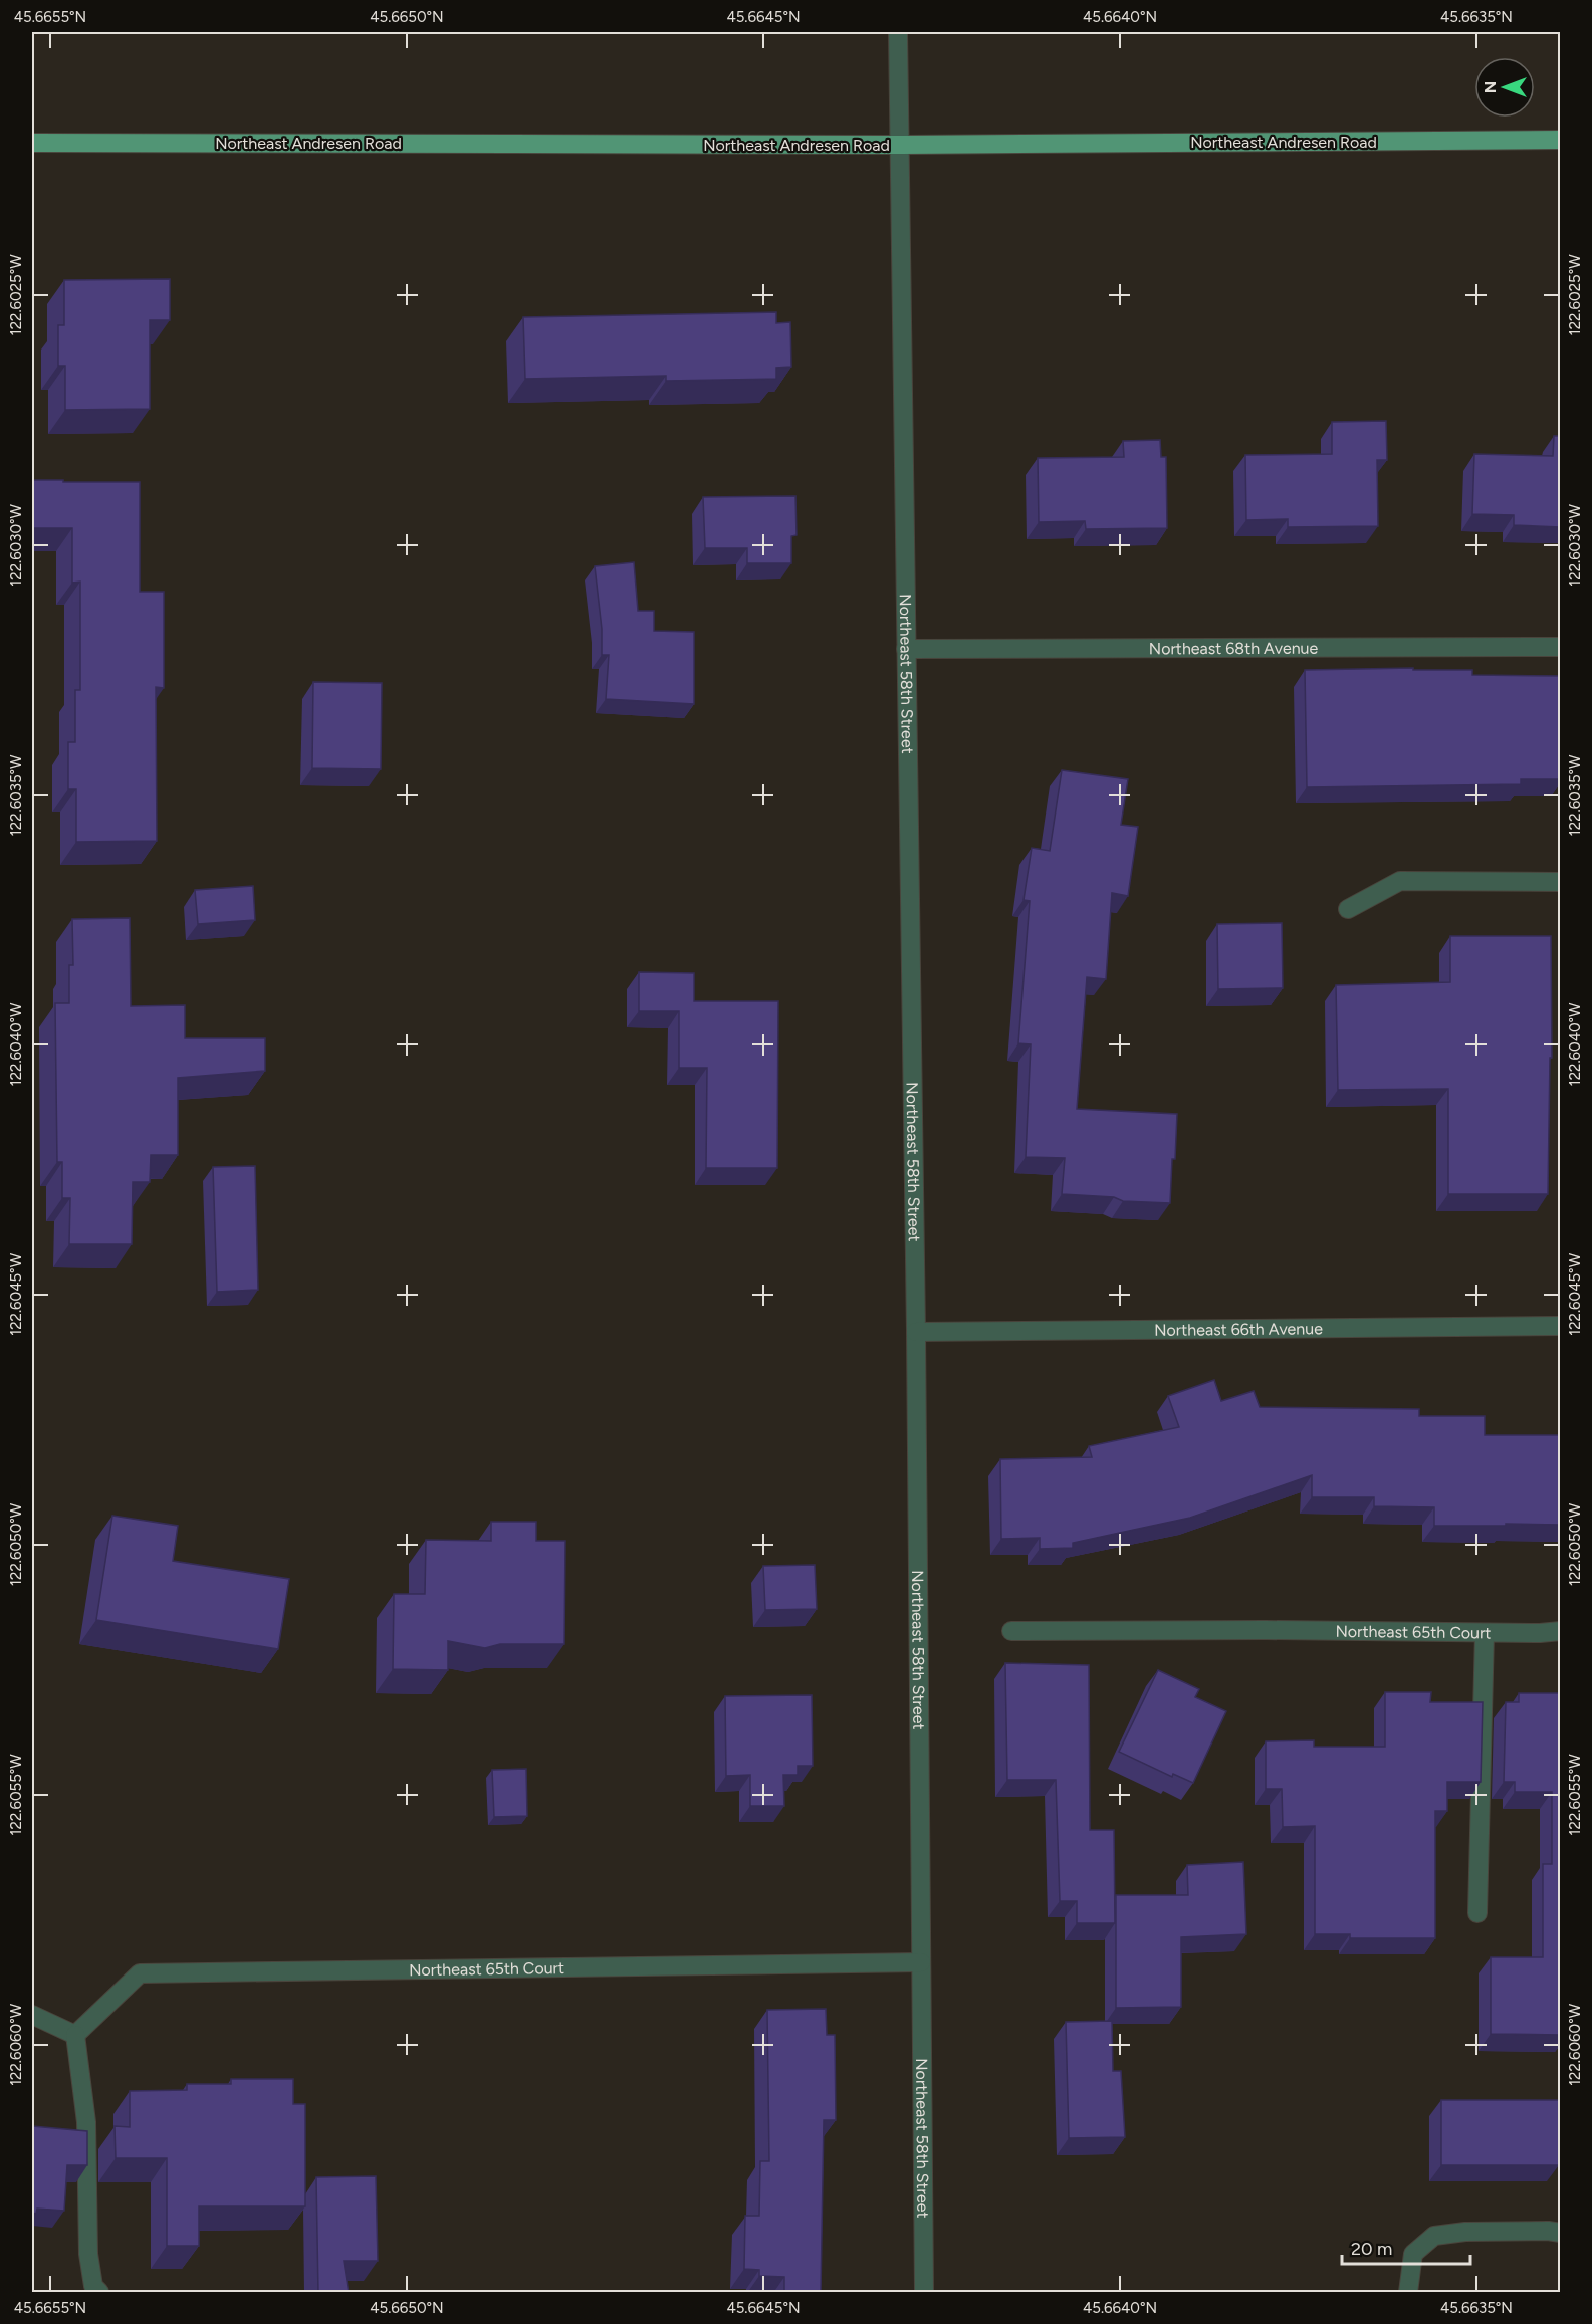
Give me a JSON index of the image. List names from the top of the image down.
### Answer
{
  "streets": {
    "main road": ["Northeast Andresen Road"],
    "street": [
      "Northeast 68th Avenue",
      "Northeast 58th Street",
      "Northeast 66th Avenue",
      "Northeast 65th Court"
    ]
  },
  "crossings": [
    ["Northeast Andresen Road", "Northeast 58th Street"],
    ["Northeast 68th Avenue", "Northeast 58th Street"],
    ["Northeast 58th Street", "Northeast 66th Avenue"],
    ["Northeast 58th Street", "Northeast 65th Court"]
  ],
  "scale_bar": "20 m",
  "north": "left",
  "coordinates": [
    "45.6655°N",
    "45.6650°N",
    "45.6645°N",
    "45.6640°N",
    "45.6635°N",
    "122.6025°W",
    "122.6030°W",
    "122.6035°W",
    "122.6040°W",
    "122.6045°W",
    "122.6050°W",
    "122.6055°W",
    "122.6060°W"
  ]
}
